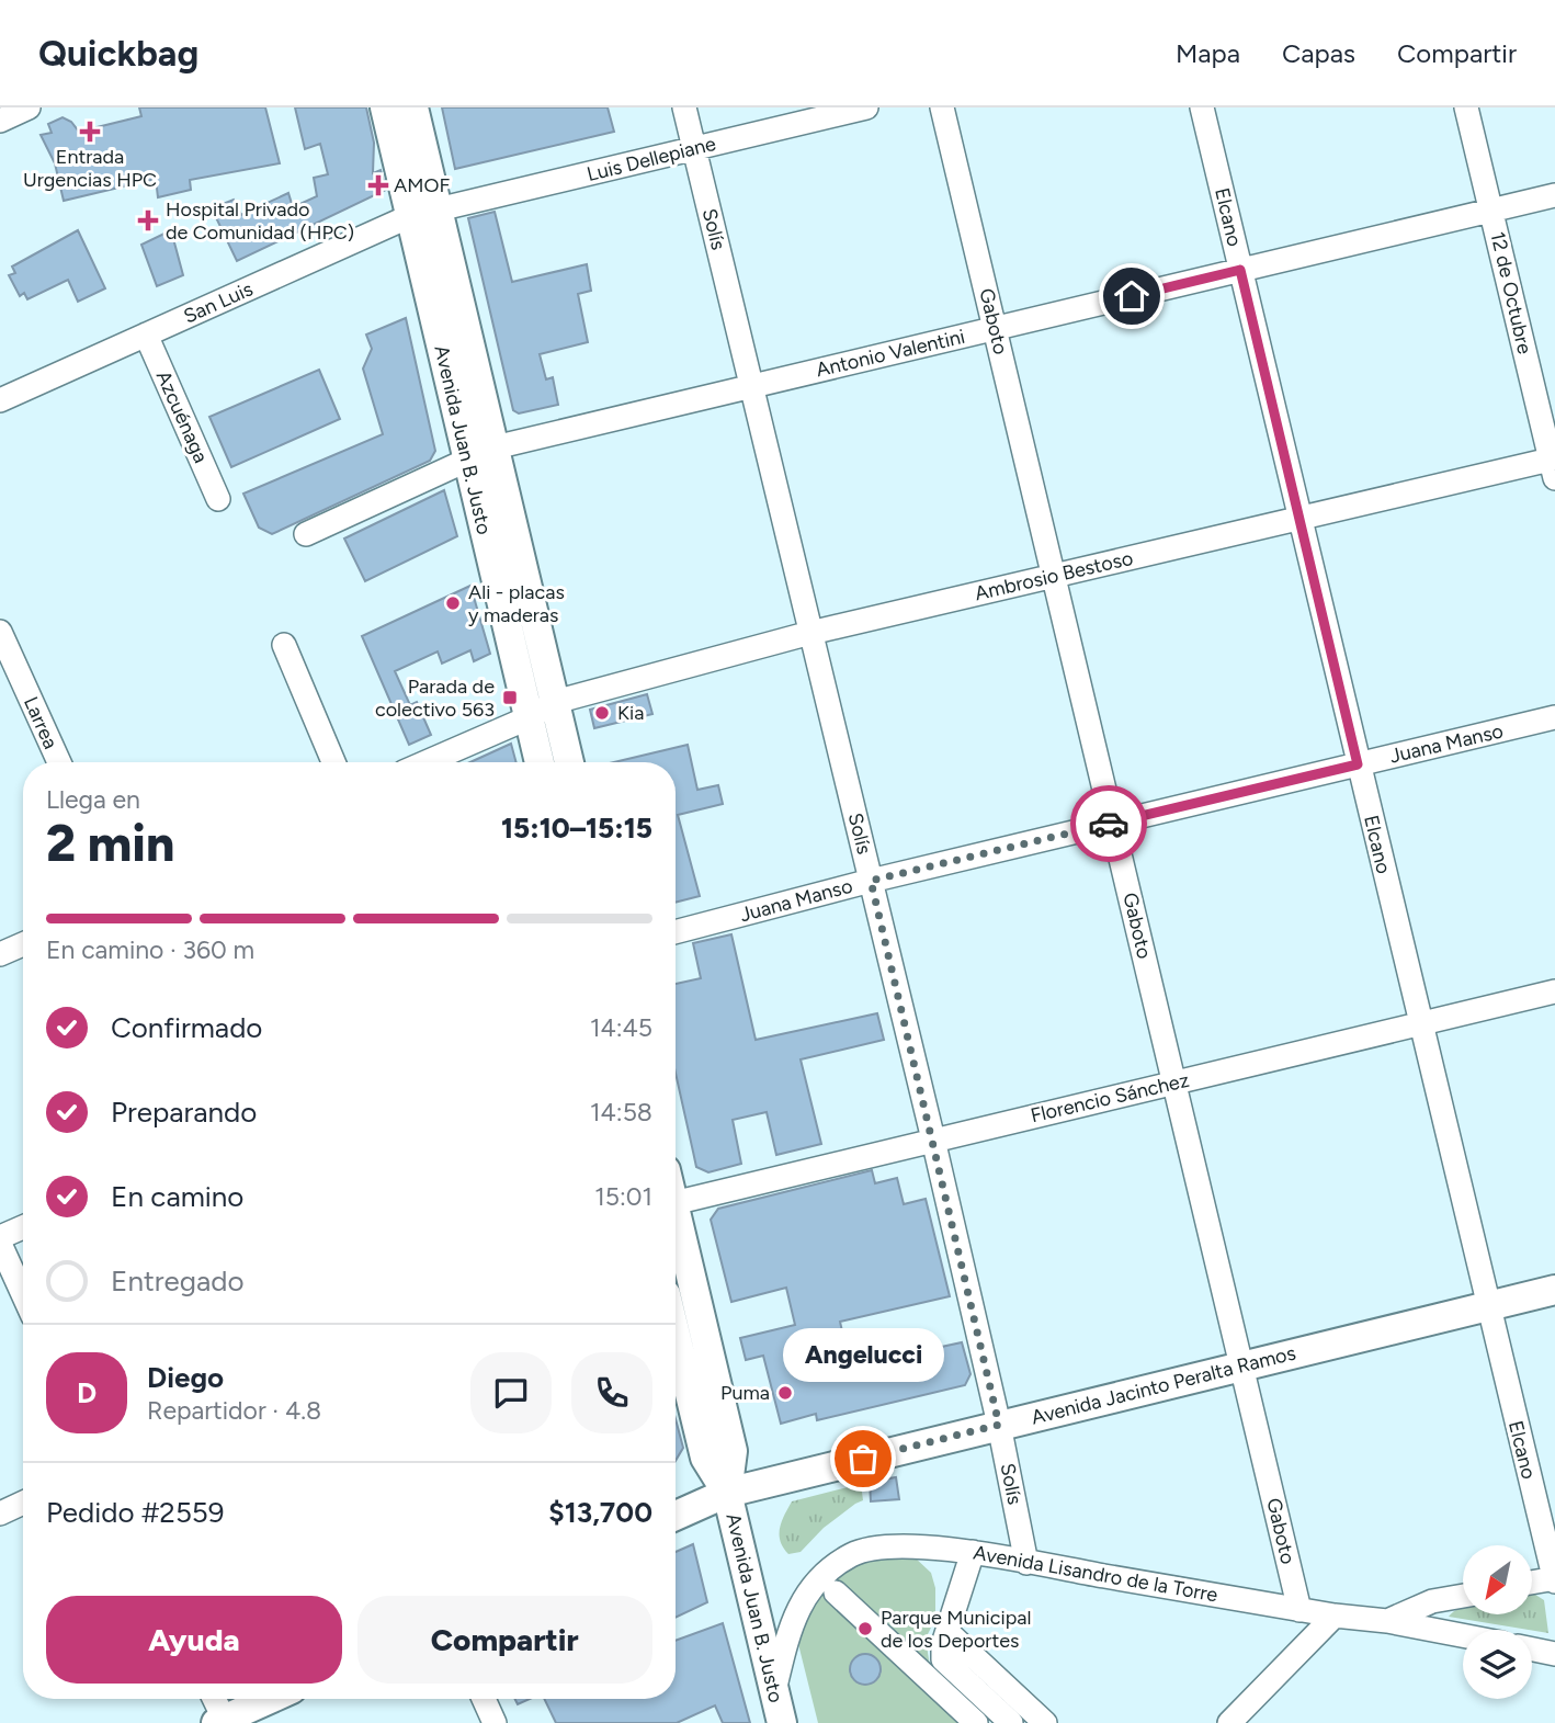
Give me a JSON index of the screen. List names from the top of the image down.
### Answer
{
  "streets": {
    "main road": ["Avenida Juan B. Justo", "Avenida Jacinto Peralta Ramos"],
    "street": [
      "Luis Dellepiane",
      "Elcano",
      "Solís",
      "12 de Octubre",
      "San Luis",
      "Gaboto",
      "Antonio Valentini",
      "Azcuénaga",
      "Ambrosio Bestoso",
      "Larrea",
      "Juana Manso",
      "Florencio Sánchez",
      "Avenida Lisandro de la Torre"
    ]
  },
  "crossings": [
    ["Luis Dellepiane", "Solís"],
    ["Luis Dellepiane", "San Luis"],
    ["Luis Dellepiane", "Avenida Juan B. Justo"],
    ["Elcano", "Antonio Valentini"],
    ["Elcano", "Ambrosio Bestoso"],
    ["Elcano", "Juana Manso"],
    ["Elcano", "Florencio Sánchez"],
    ["Elcano", "Avenida Jacinto Peralta Ramos"],
    ["Solís", "Antonio Valentini"],
    ["Solís", "Ambrosio Bestoso"],
    ["Solís", "Juana Manso"],
    ["Solís", "Florencio Sánchez"],
    ["Solís", "Avenida Jacinto Peralta Ramos"],
    ["Solís", "Avenida Lisandro de la Torre"],
    ["12 de Octubre", "Antonio Valentini"],
    ["12 de Octubre", "Ambrosio Bestoso"],
    ["San Luis", "Azcuénaga"],
    ["San Luis", "Avenida Juan B. Justo"],
    ["Gaboto", "Antonio Valentini"],
    ["Gaboto", "Ambrosio Bestoso"],
    ["Gaboto", "Juana Manso"],
    ["Gaboto", "Florencio Sánchez"],
    ["Gaboto", "Avenida Jacinto Peralta Ramos"],
    ["Gaboto", "Avenida Lisandro de la Torre"],
    ["Antonio Valentini", "Avenida Juan B. Justo"],
    ["Avenida Juan B. Justo", "Ambrosio Bestoso"],
    ["Avenida Juan B. Justo", "Avenida Jacinto Peralta Ramos"],
    ["Avenida Juan B. Justo", "Avenida Lisandro de la Torre"]
  ],
  "places": {
    "health": ["Entrada Urgencias HPC", "AMOF", "Hospital Privado de Comunidad (HPC)"],
    "other": [
      "Ali - placas y maderas",
      "Kia",
      "Puma",
      "Angelucci",
      "Parque Municipal de los Deportes"
    ],
    "transit": ["Parada de colectivo 563"]
  },
  "north": "bottom left",
  "page": {
    "header": "Quickbag",
    "nav": ["Mapa", "Capas", "Compartir"],
    "heading": ["2 min", "Llega en", "15:10–15:15"],
    "panel": [
      "Diego",
      "Repartidor · 4.8",
      "Pedido #2559",
      "$13,700"
    ],
    "bar": "En camino · 360 m",
    "list": [
      ["Confirmado", "14:45"],
      ["Preparando", "14:58"],
      ["En camino", "15:01"],
      "Entregado"
    ],
    "bubble": "Angelucci",
    "round": "D",
    "buttons": ["Ayuda", "Compartir"]
  }
}
